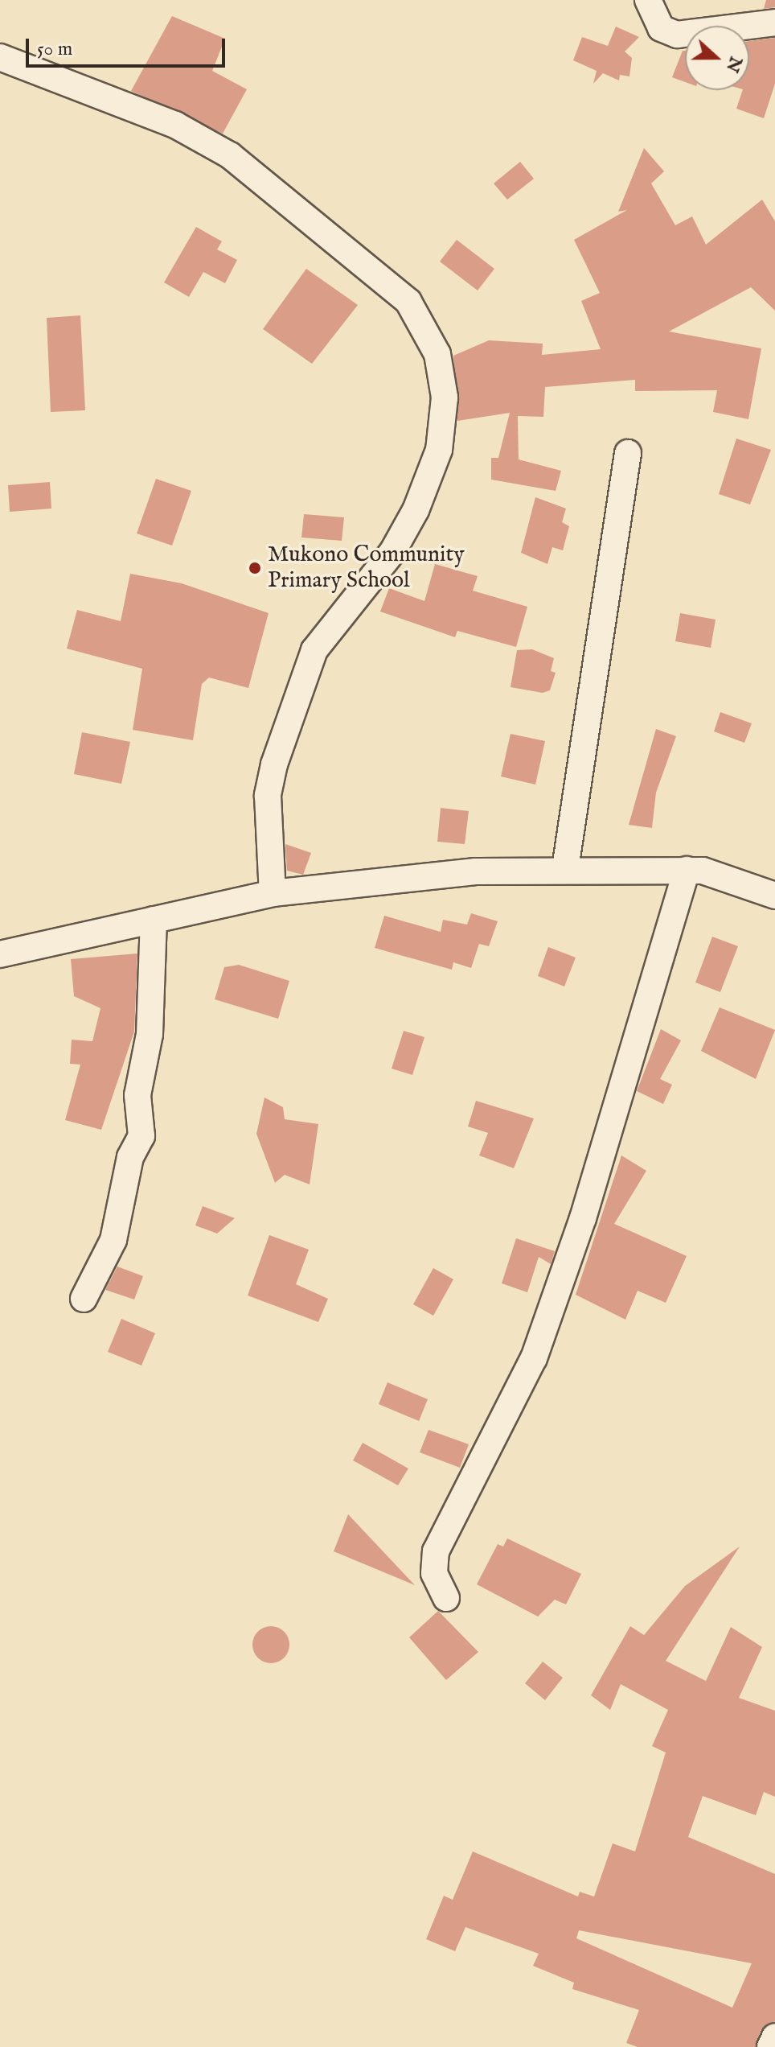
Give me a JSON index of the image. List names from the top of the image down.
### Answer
{
  "places": ["Mukono Community Primary School"],
  "scale_bar": "50 m",
  "north": "right"
}
